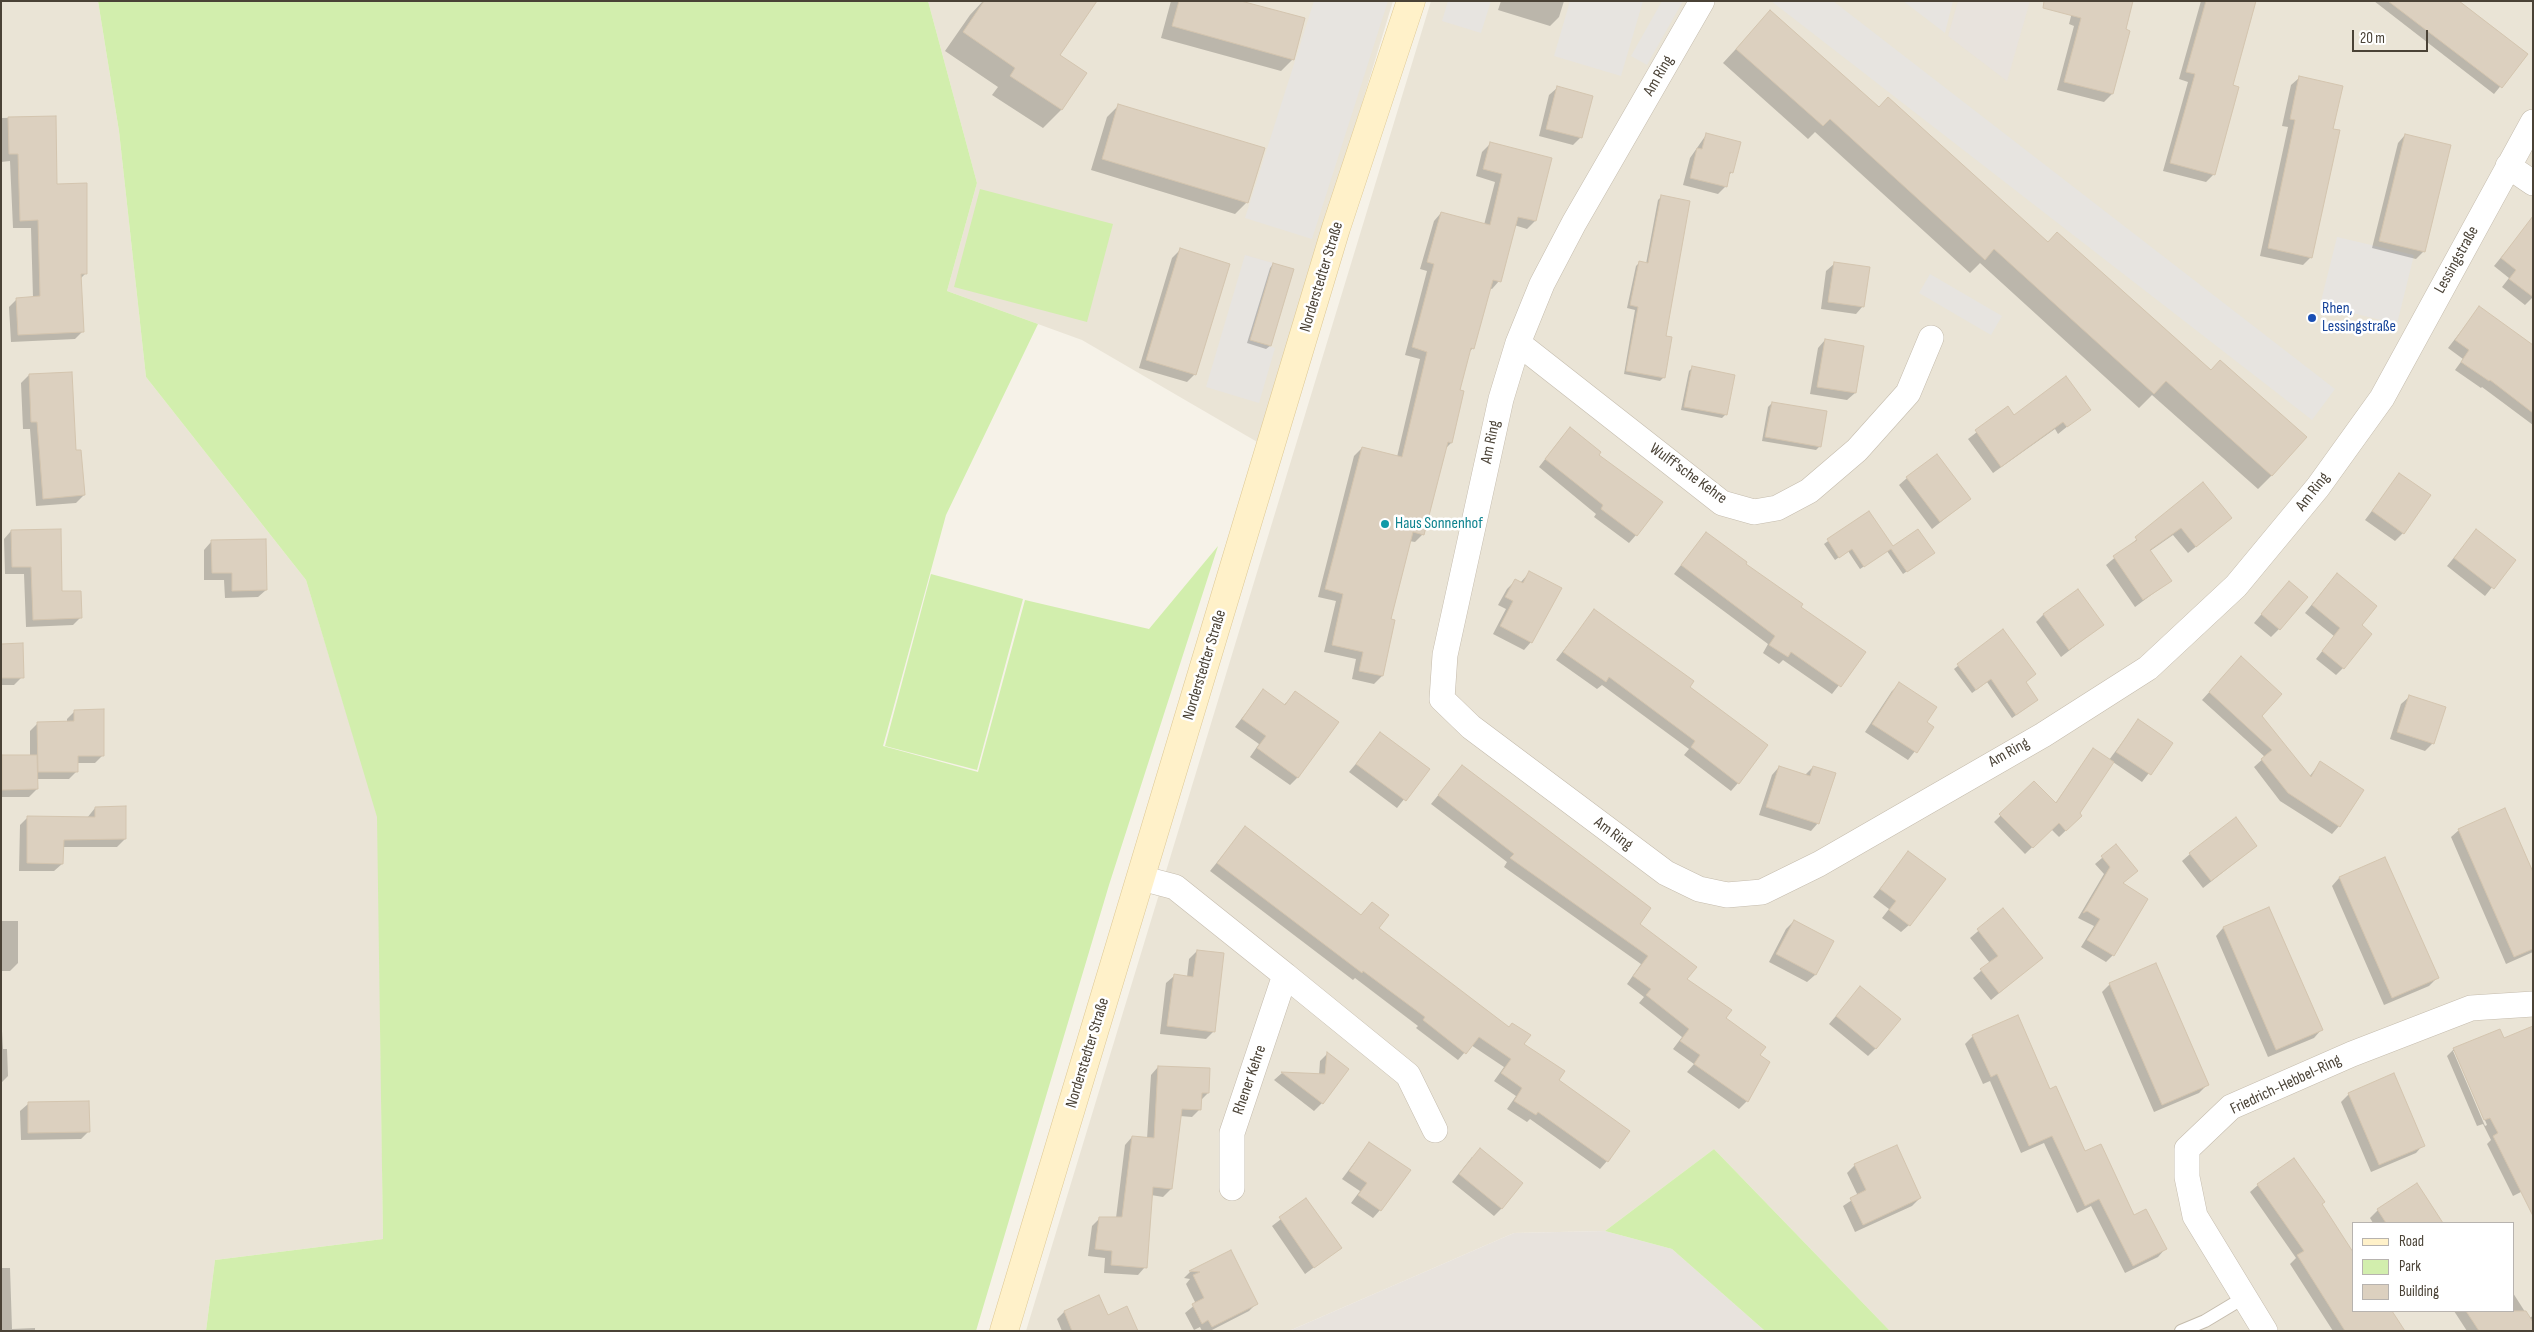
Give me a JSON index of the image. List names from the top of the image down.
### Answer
{
  "streets": {
    "street": [
      "Am Ring",
      "Lessingstraße",
      "Norderstedter Straße",
      "Wulff'sche Kehre",
      "Rhener Kehre",
      "Friedrich-Hebbel-Ring"
    ]
  },
  "crossings": [
    ["Am Ring", "Lessingstraße"],
    ["Am Ring", "Wulff'sche Kehre"]
  ],
  "places": ["Rhen, Lessingstraße", "Haus Sonnenhof"],
  "legend": ["Road", "Park", "Building"],
  "scale_bar": "20 m"
}
